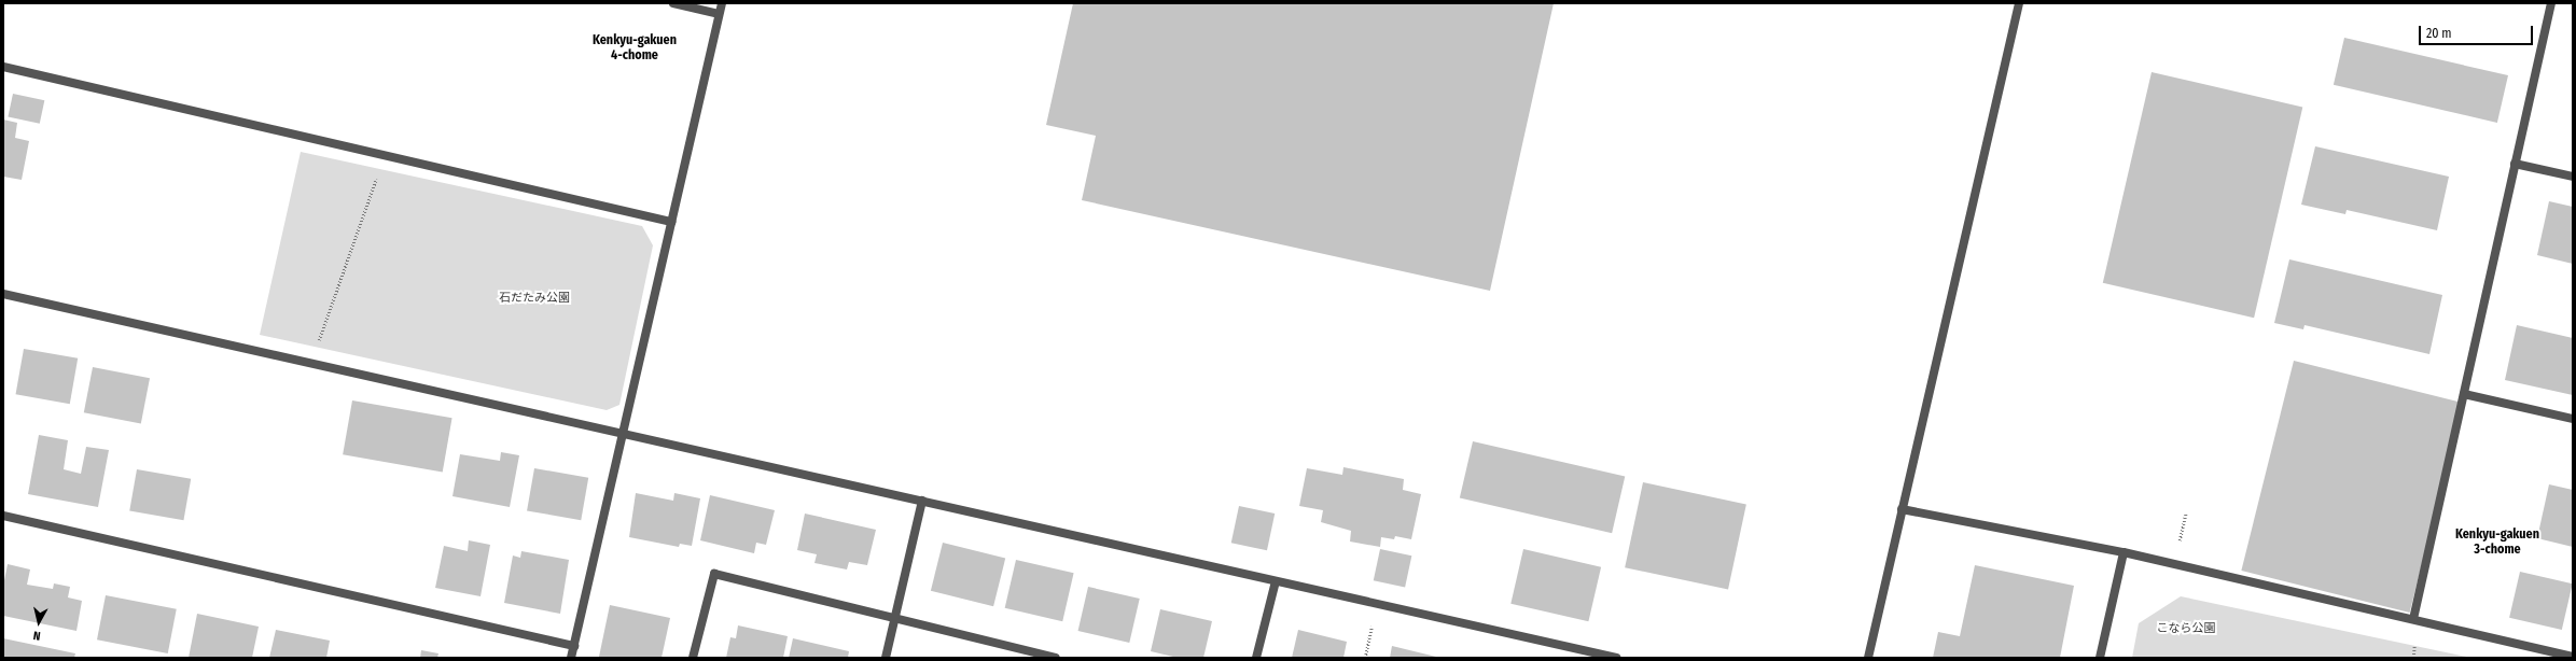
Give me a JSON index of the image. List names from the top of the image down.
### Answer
{
  "districts": ["Kenkyu-gakuen 4-chome", "Kenkyu-gakuen 3-chome"],
  "parks": ["石だたみ公園", "こなら公園"],
  "scale_bar": "20 m",
  "north": "bottom"
}
